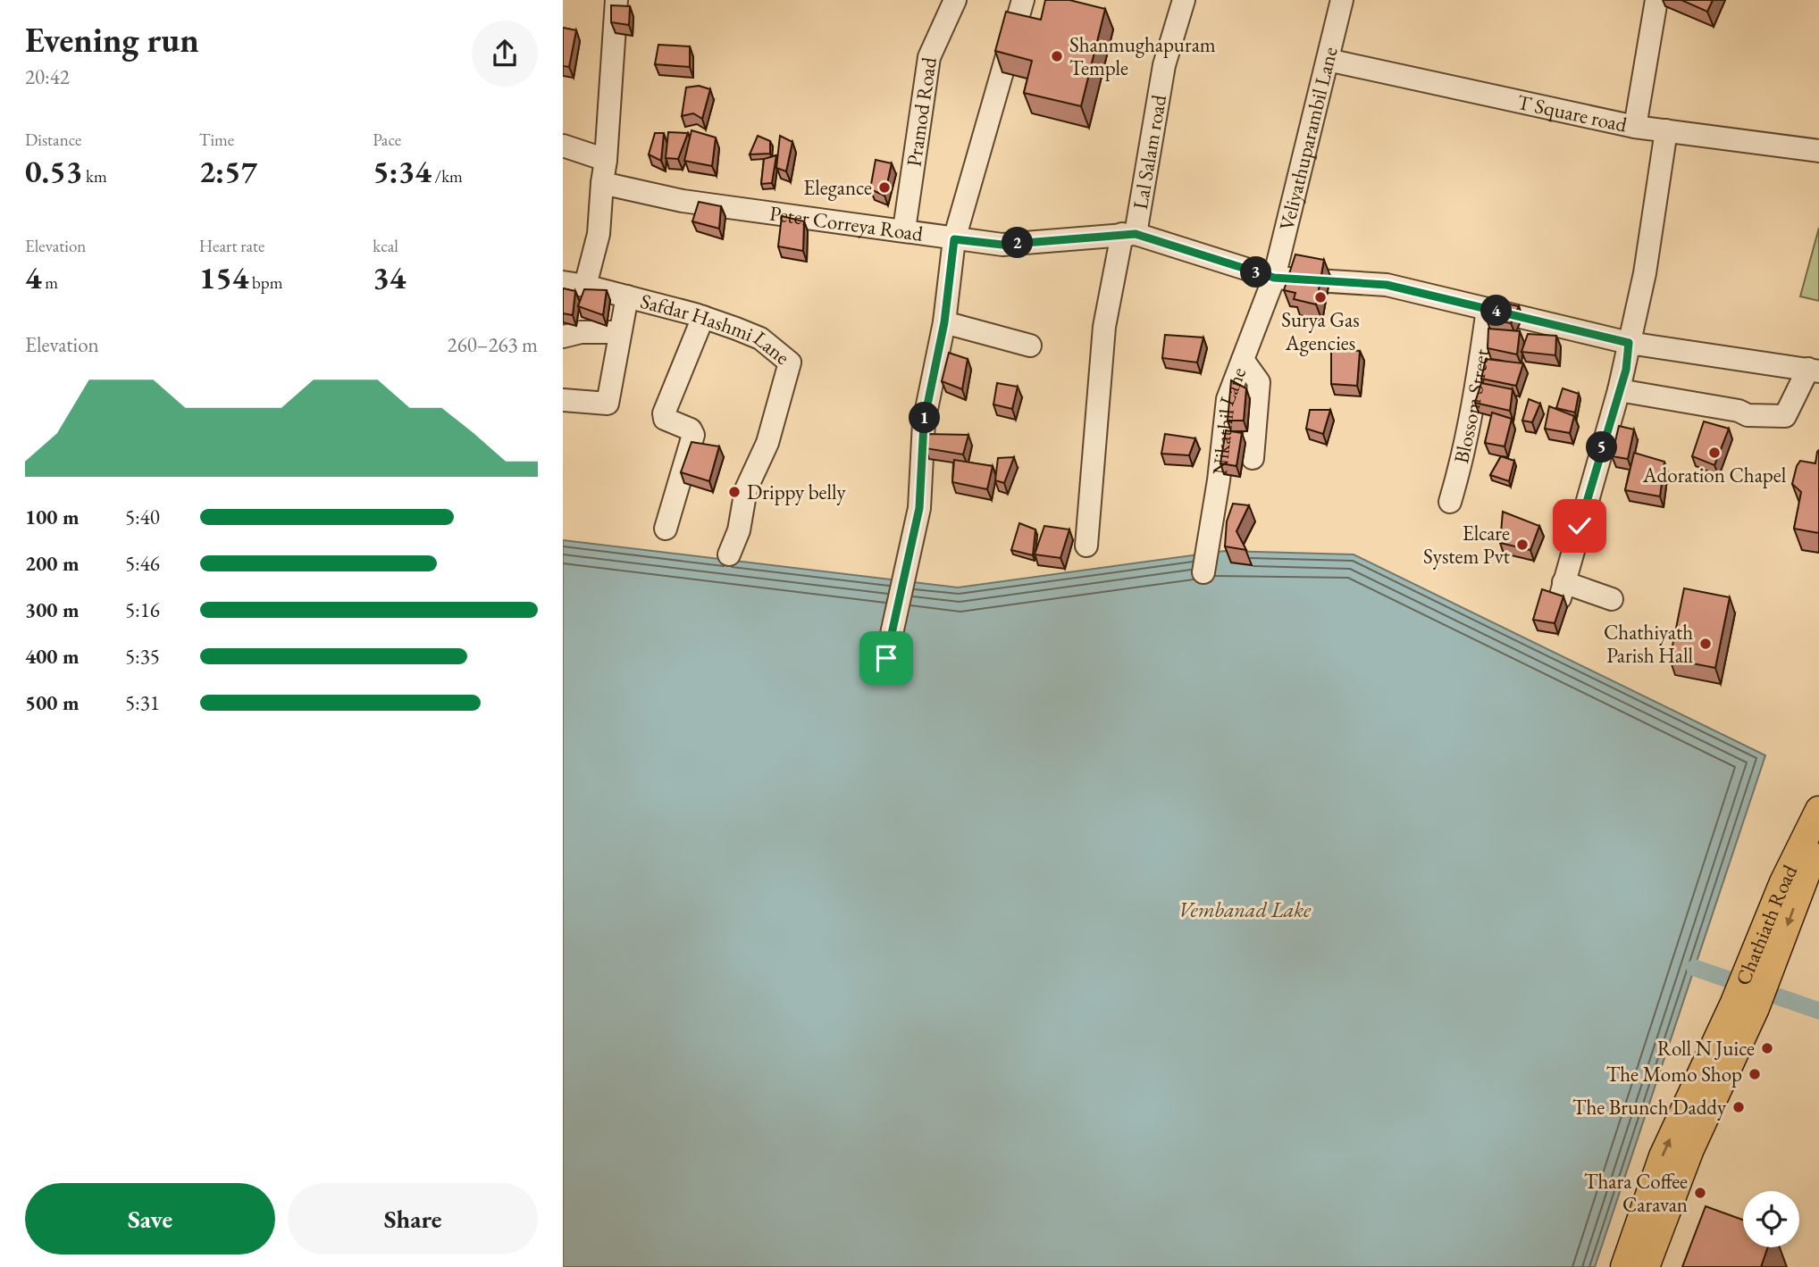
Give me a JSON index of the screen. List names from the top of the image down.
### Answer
{
  "streets": {
    "main road": ["Chathiath Road"],
    "street": [
      "Pramod Road",
      "T Square road",
      "Veliyathuparambil Lane",
      "Lal Salam road",
      "Peter Correya Road",
      "Safdar Hashmi Lane",
      "Blossom Street",
      "Nikathil Lane"
    ]
  },
  "crossings": [
    ["Pramod Road", "Peter Correya Road"],
    ["T Square road", "Veliyathuparambil Lane"],
    ["Veliyathuparambil Lane", "Peter Correya Road"],
    ["Veliyathuparambil Lane", "Nikathil Lane"],
    ["Lal Salam road", "Peter Correya Road"],
    ["Peter Correya Road", "Blossom Street"],
    ["Peter Correya Road", "Nikathil Lane"]
  ],
  "water": ["Vembanad Lake"],
  "places": [
    "Shanmughapuram Temple",
    "Elegance",
    "Surya Gas Agencies",
    "Adoration Chapel",
    "Drippy belly",
    "Elcare System Pvt",
    "Chathiyath Parish Hall",
    "Roll N Juice",
    "The Momo Shop",
    "The Brunch Daddy",
    "Thara Coffee Caravan"
  ],
  "page": {
    "heading": ["Evening run", "20:42"],
    "stats": [
      ["Distance", "0.53 km"],
      ["Time", "2:57"],
      ["Pace", "5:34 /km"],
      ["Elevation", "4 m"],
      ["Heart rate", "154 bpm"],
      ["kcal", "34"]
    ],
    "pins": [
      "2",
      "3",
      "4",
      "1",
      "5"
    ],
    "chart": ["Elevation", "260–263 m"],
    "list": [
      {
        "name": "100 m",
        "note": "5:40"
      },
      {
        "name": "200 m",
        "note": "5:46"
      },
      {
        "name": "300 m",
        "note": "5:16"
      },
      {
        "name": "400 m",
        "note": "5:35"
      },
      {
        "name": "500 m",
        "note": "5:31"
      }
    ],
    "buttons": ["Save", "Share"]
  }
}
